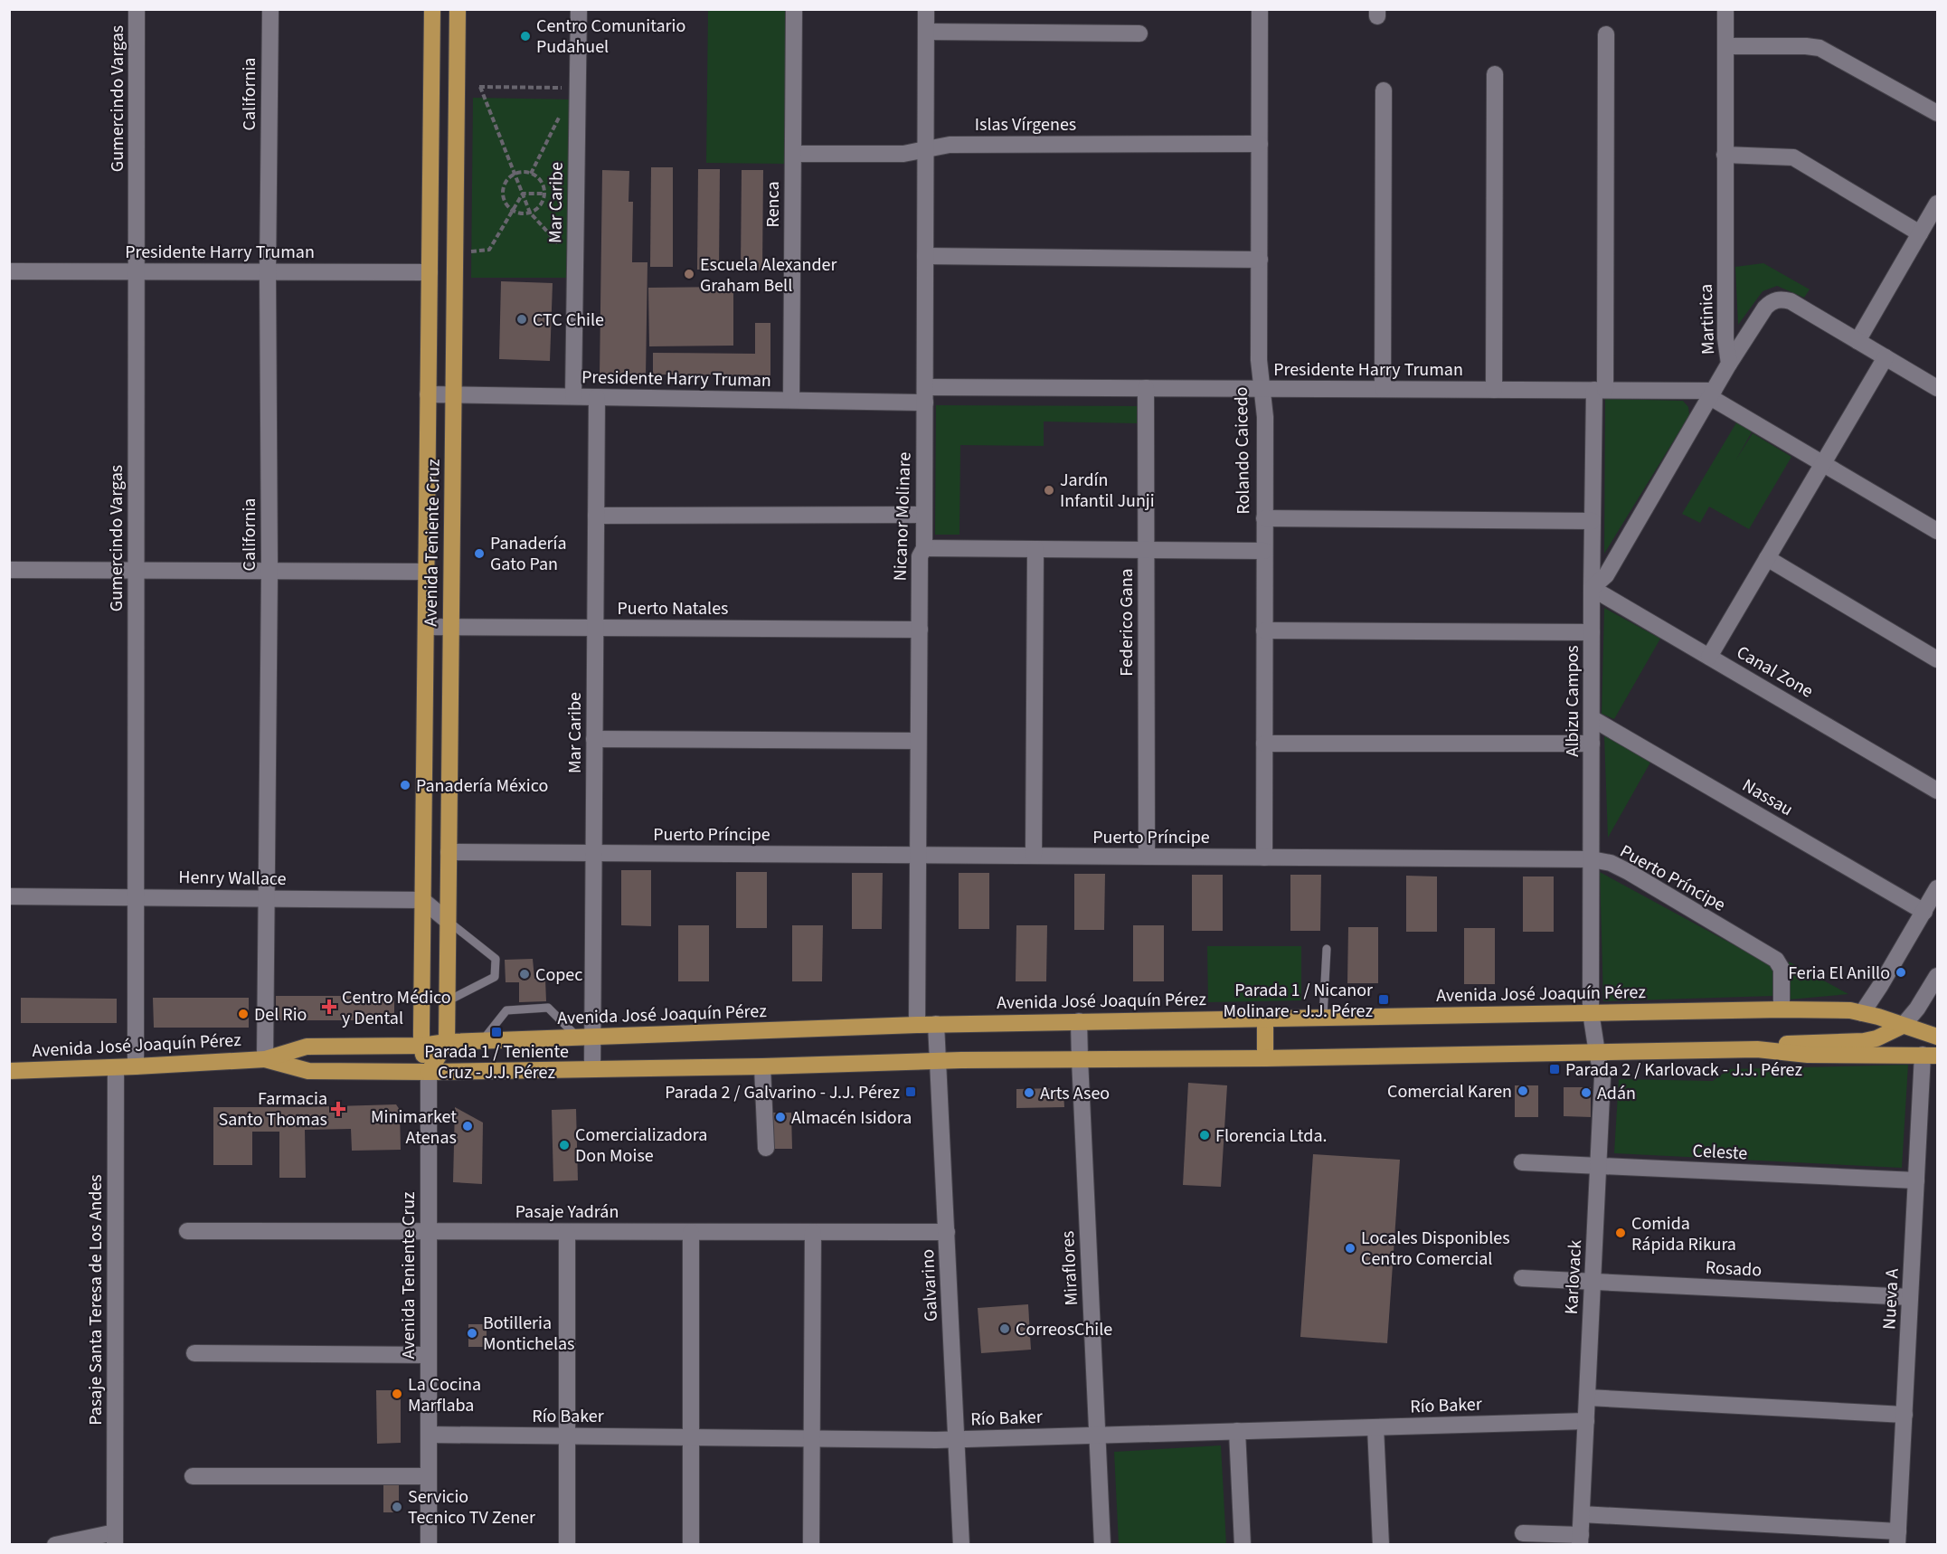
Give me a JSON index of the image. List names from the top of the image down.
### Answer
{
  "streets": {
    "main road": ["Avenida Teniente Cruz", "Avenida José Joaquín Pérez"],
    "street": [
      "California",
      "Gumercindo Vargas",
      "Islas Vírgenes",
      "Mar Caribe",
      "Renca",
      "Presidente Harry Truman",
      "Martinica",
      "Rolando Caicedo",
      "Nicanor Molinare",
      "Puerto Natales",
      "Federico Gana",
      "Canal Zone",
      "Albizu Campos",
      "Nassau",
      "Puerto Príncipe",
      "Henry Wallace",
      "Celeste",
      "Pasaje Yadrán",
      "Miraflores",
      "Rosado",
      "Karlovack",
      "Galvarino",
      "Nueva A",
      "Pasaje Santa Teresa de Los Andes",
      "Río Baker"
    ]
  },
  "crossings": [
    ["California", "Presidente Harry Truman"],
    ["California", "Henry Wallace"],
    ["California", "Avenida José Joaquín Pérez"],
    ["Gumercindo Vargas", "Presidente Harry Truman"],
    ["Gumercindo Vargas", "Henry Wallace"],
    ["Gumercindo Vargas", "Avenida José Joaquín Pérez"],
    ["Islas Vírgenes", "Renca"],
    ["Islas Vírgenes", "Rolando Caicedo"],
    ["Islas Vírgenes", "Nicanor Molinare"],
    ["Mar Caribe", "Presidente Harry Truman"],
    ["Mar Caribe", "Puerto Natales"],
    ["Mar Caribe", "Puerto Príncipe"],
    ["Mar Caribe", "Avenida José Joaquín Pérez"],
    ["Renca", "Presidente Harry Truman"],
    ["Presidente Harry Truman", "Martinica"],
    ["Presidente Harry Truman", "Rolando Caicedo"],
    ["Presidente Harry Truman", "Nicanor Molinare"],
    ["Presidente Harry Truman", "Avenida Teniente Cruz"],
    ["Presidente Harry Truman", "Federico Gana"],
    ["Presidente Harry Truman", "Albizu Campos"],
    ["Martinica", "Canal Zone"],
    ["Martinica", "Albizu Campos"],
    ["Rolando Caicedo", "Puerto Príncipe"],
    ["Nicanor Molinare", "Puerto Natales"],
    ["Nicanor Molinare", "Puerto Príncipe"],
    ["Nicanor Molinare", "Avenida José Joaquín Pérez"],
    ["Avenida Teniente Cruz", "Puerto Natales"],
    ["Avenida Teniente Cruz", "Puerto Príncipe"],
    ["Avenida Teniente Cruz", "Henry Wallace"],
    ["Avenida Teniente Cruz", "Avenida José Joaquín Pérez"],
    ["Avenida Teniente Cruz", "Pasaje Yadrán"],
    ["Avenida Teniente Cruz", "Río Baker"],
    ["Federico Gana", "Puerto Príncipe"],
    ["Canal Zone", "Albizu Campos"],
    ["Albizu Campos", "Nassau"],
    ["Albizu Campos", "Puerto Príncipe"],
    ["Albizu Campos", "Avenida José Joaquín Pérez"],
    ["Albizu Campos", "Karlovack"],
    ["Puerto Príncipe", "Avenida José Joaquín Pérez"],
    ["Avenida José Joaquín Pérez", "Miraflores"],
    ["Avenida José Joaquín Pérez", "Karlovack"],
    ["Avenida José Joaquín Pérez", "Galvarino"],
    ["Avenida José Joaquín Pérez", "Nueva A"],
    ["Avenida José Joaquín Pérez", "Pasaje Santa Teresa de Los Andes"],
    ["Celeste", "Karlovack"],
    ["Celeste", "Nueva A"],
    ["Pasaje Yadrán", "Galvarino"],
    ["Miraflores", "Río Baker"],
    ["Rosado", "Karlovack"],
    ["Rosado", "Nueva A"],
    ["Karlovack", "Río Baker"],
    ["Galvarino", "Río Baker"]
  ],
  "places": {
    "other": [
      "Centro Comunitario Pudahuel",
      "Escuela Alexander Graham Bell",
      "CTC Chile",
      "Jardín Infantil Junji",
      "Panadería Gato Pan",
      "Panadería México",
      "Feria El Anillo",
      "Copec",
      "Del Rio",
      "Comercial Karen",
      "Arts Aseo",
      "Adán",
      "Almacén Isidora",
      "Minimarket Atenas",
      "Florencia Ltda.",
      "Comercializadora Don Moise",
      "Comida Rápida Rikura",
      "Locales Disponibles Centro Comercial",
      "CorreosChile",
      "Botilleria Montichelas",
      "La Cocina Marflaba",
      "Servicio Tecnico TV Zener"
    ],
    "transit": [
      "Parada 1 / Nicanor Molinare - J.J. Pérez",
      "Parada 1 / Teniente Cruz - J.J. Pérez",
      "Parada 2 / Karlovack - J.J. Pérez",
      "Parada 2 / Galvarino - J.J. Pérez"
    ],
    "health": ["Centro Médico y Dental", "Farmacia Santo Thomas"]
  }
}
